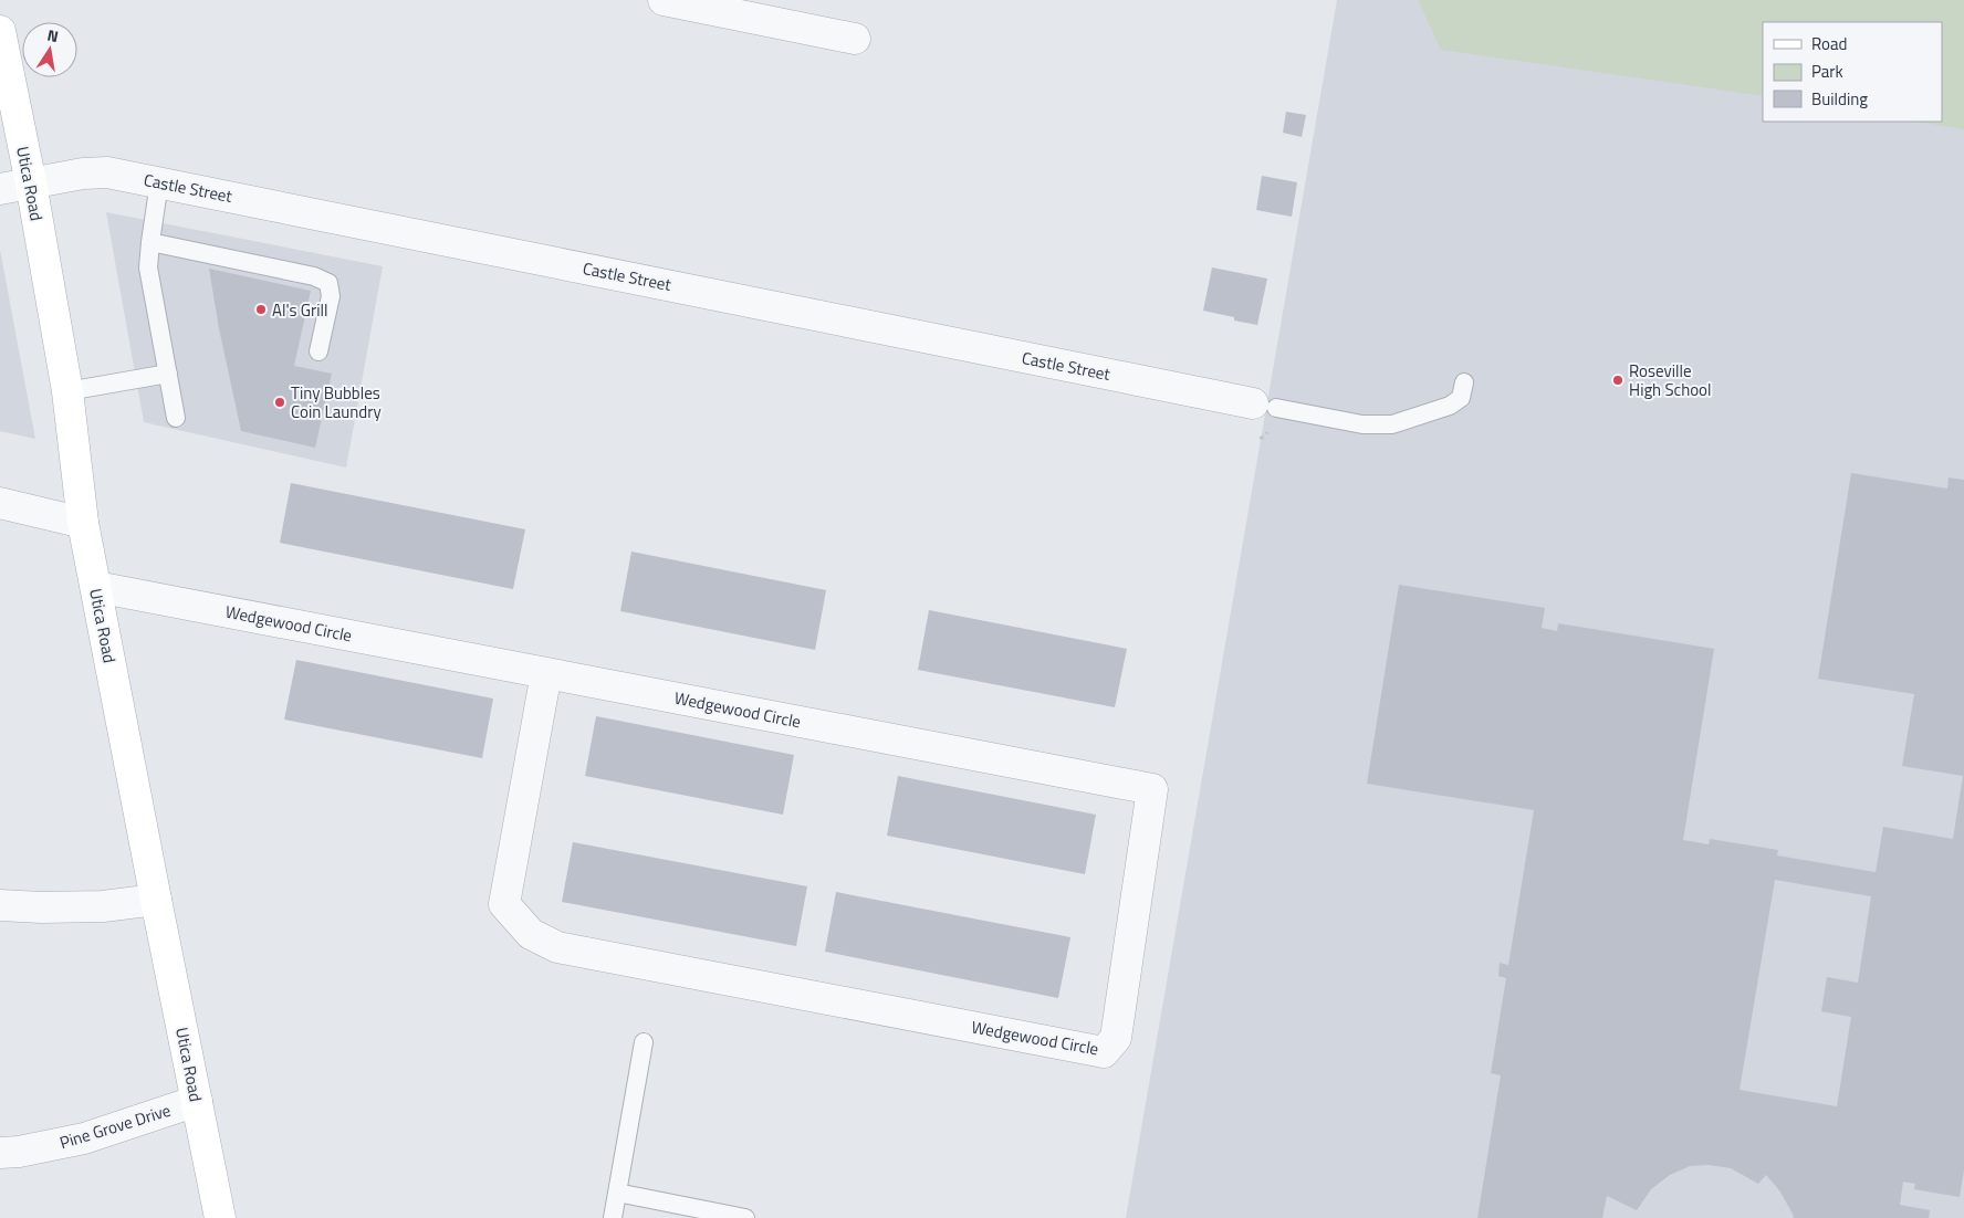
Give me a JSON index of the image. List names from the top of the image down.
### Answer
{
  "streets": {
    "main road": ["Utica Road"],
    "street": ["Castle Street", "Wedgewood Circle", "Pine Grove Drive"]
  },
  "crossings": [
    ["Utica Road", "Castle Street"],
    ["Utica Road", "Wedgewood Circle"],
    ["Utica Road", "Pine Grove Drive"]
  ],
  "places": ["Al's Grill", "Roseville High School", "Tiny Bubbles Coin Laundry"],
  "legend": ["Road", "Park", "Building"],
  "north": "top"
}
